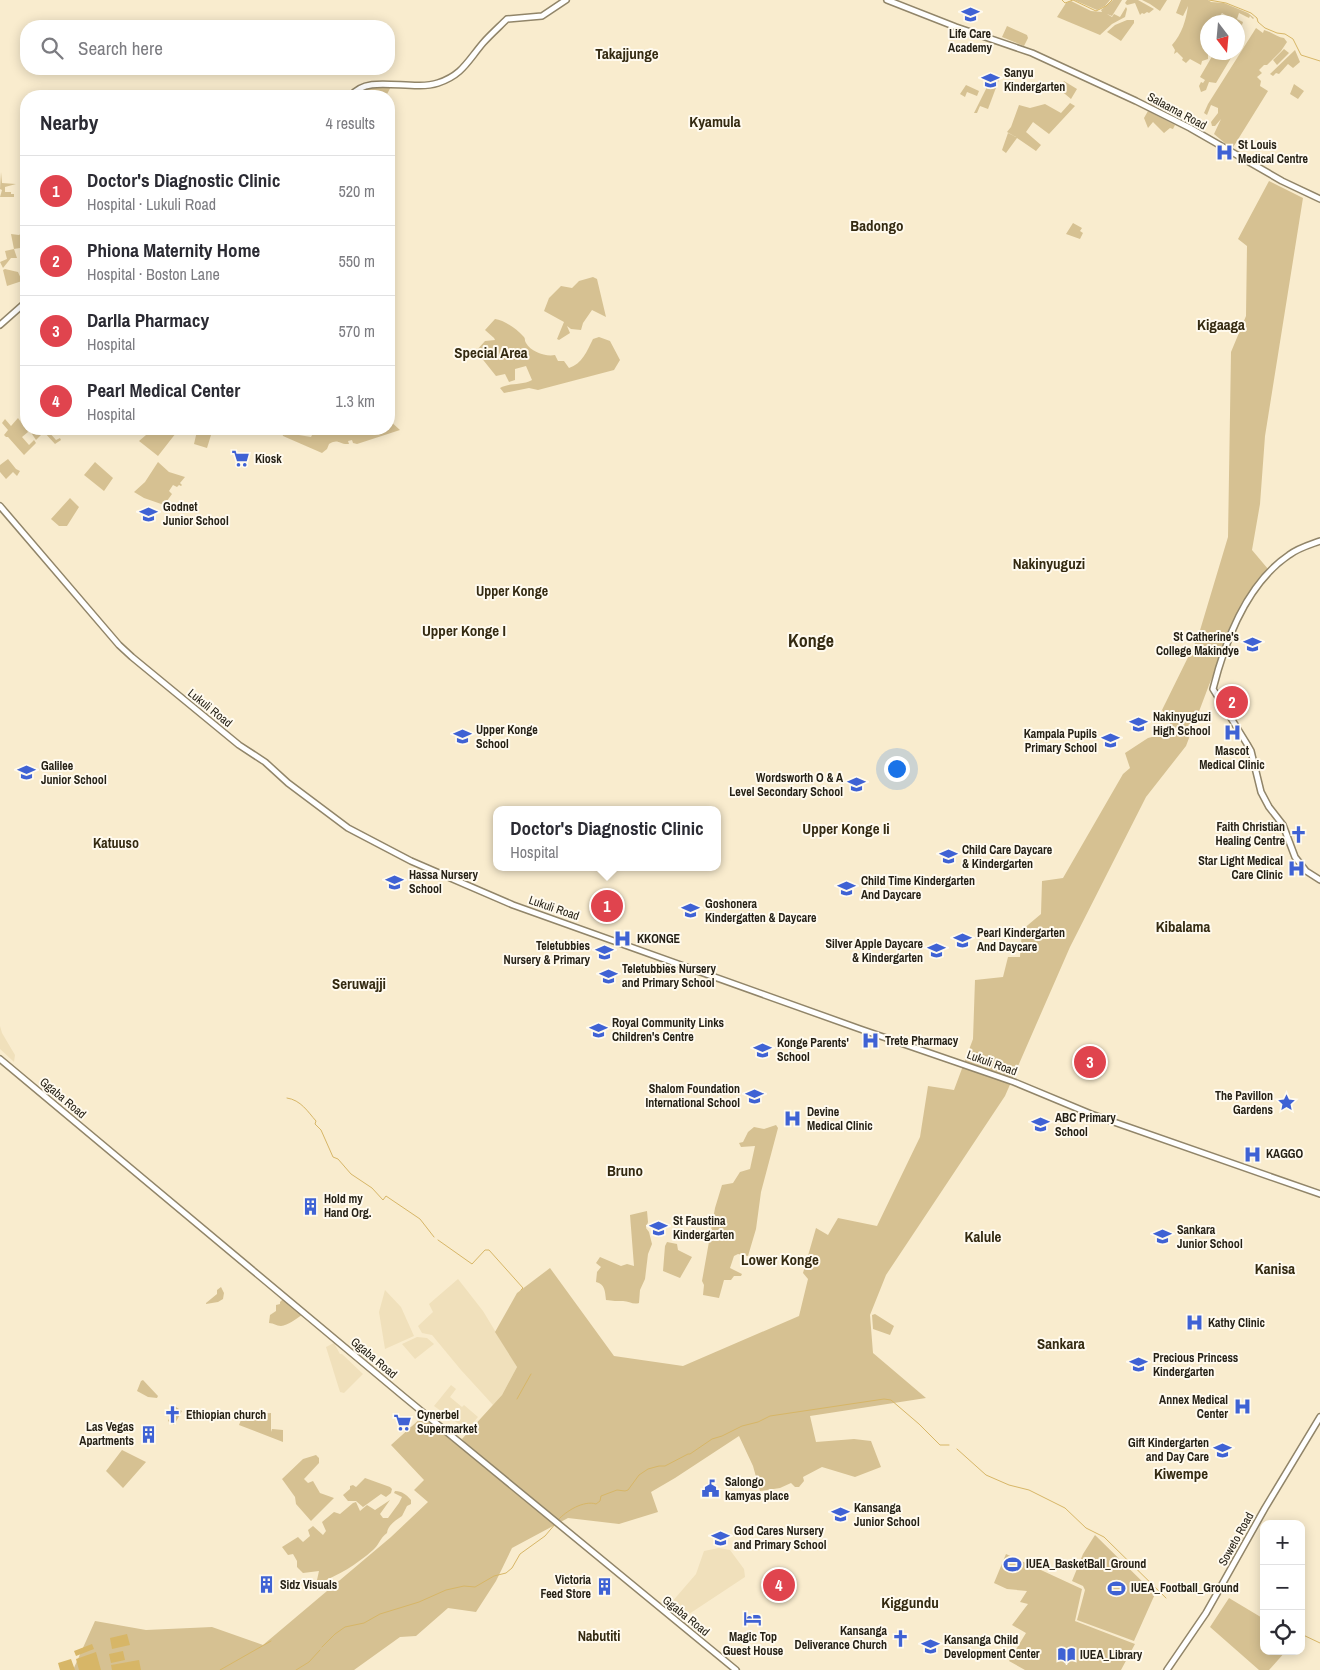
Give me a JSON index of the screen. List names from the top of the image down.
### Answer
{
  "streets": {
    "street": [
      "Salaama Road",
      "Lukuli Road",
      "Ggaba Road",
      "Soweto Road"
    ]
  },
  "districts": [
    "Takajjunge",
    "Kyamula",
    "Badongo",
    "Kigaaga",
    "Special Area",
    "Nakinyuguzi",
    "Upper Konge",
    "Upper Konge I",
    "Konge",
    "Upper Konge Ii",
    "Katuuso",
    "Kibalama",
    "Seruwajji",
    "Bruno",
    "Kalule",
    "Lower Konge",
    "Kanisa",
    "Sankara",
    "Kiwempe",
    "Kiggundu",
    "Nabutiti"
  ],
  "places": {
    "school or university": [
      "Life Care Academy",
      "Sanyu Kindergarten",
      "Godnet Junior School",
      "St Catherine's College Makindye",
      "Nakinyuguzi High School",
      "Upper Konge School",
      "Kampala Pupils Primary School",
      "Galilee Junior School",
      "Wordsworth O & A Level Secondary School",
      "Child Care Daycare & Kindergarten",
      "Hassa Nursery School",
      "Child Time Kindergarten And Daycare",
      "Goshonera Kindergatten & Daycare",
      "Pearl Kindergarten And Daycare",
      "Silver Apple Daycare & Kindergarten",
      "Teletubbies Nursery & Primary",
      "Teletubbies Nursery and Primary School",
      "Royal Community Links Children's Centre",
      "Konge Parents' School",
      "Shalom Foundation International School",
      "ABC Primary School",
      "St Faustina Kindergarten",
      "Sankara Junior School",
      "Precious Princess Kindergarten",
      "Gift Kindergarten and Day Care",
      "Kansanga Junior School",
      "God Cares Nursery and Primary School",
      "Kansanga Child Development Center"
    ],
    "hospital": [
      "St Louis Medical Centre",
      "Mascot Medical Clinic",
      "Star Light Medical Care Clinic",
      "KKONGE",
      "Trete Pharmacy",
      "Devine Medical Clinic",
      "KAGGO",
      "Kathy Clinic",
      "Annex Medical Center"
    ],
    "supermarket": ["Kiosk", "Cynerbel Supermarket"],
    "church": ["Faith Christian Healing Centre", "Ethiopian church", "Kansanga Deliverance Church"],
    "place": ["The Pavillon Gardens"],
    "building": [
      "Hold my Hand Org.",
      "Las Vegas Apartments",
      "Sidz Visuals",
      "Victoria Feed Store"
    ],
    "public building": ["Salongo kamyas place"],
    "sports": ["IUEA_BasketBall_Ground", "IUEA_Football_Ground"],
    "hotel": ["Magic Top Guest House"],
    "library": ["IUEA_Library"]
  },
  "north": "bottom",
  "page": {
    "search": "Search here",
    "heading": ["Nearby", "4 results"],
    "list": [
      {
        "mark": "1",
        "name": "Doctor's Diagnostic Clinic",
        "note": "Hospital · Lukuli Road",
        "value": "520 m"
      },
      {
        "mark": "2",
        "name": "Phiona Maternity Home",
        "note": "Hospital · Boston Lane",
        "value": "550 m"
      },
      {
        "mark": "3",
        "name": "Darlla Pharmacy",
        "note": "Hospital",
        "value": "570 m"
      },
      {
        "mark": "4",
        "name": "Pearl Medical Center",
        "note": "Hospital",
        "value": "1.3 km"
      }
    ],
    "pins": [
      "2",
      "1",
      "3",
      "4"
    ],
    "popup": ["Doctor's Diagnostic Clinic", "Hospital"],
    "map_buttons": ["+", "−"]
  }
}
